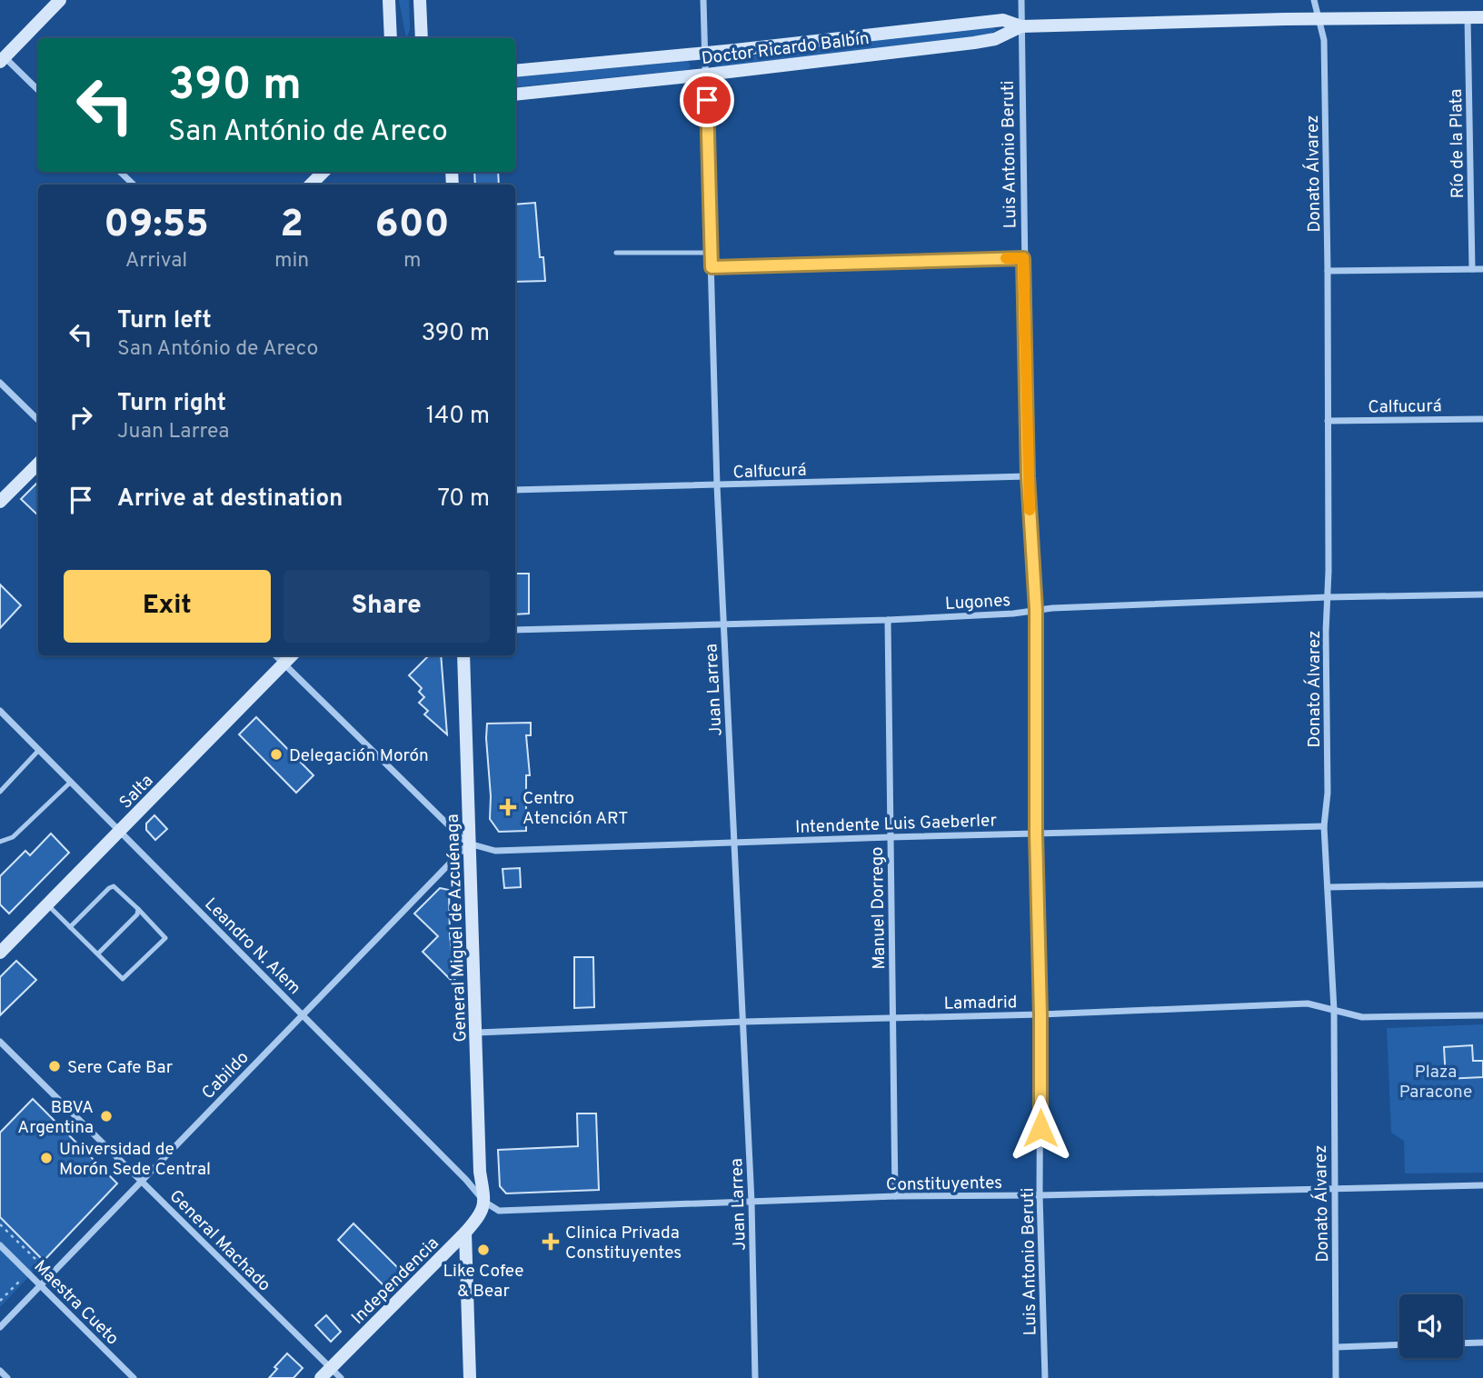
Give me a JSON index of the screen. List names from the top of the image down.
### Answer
{
  "streets": {
    "main road": [
      "Doctor Ricardo Balbín",
      "Salta",
      "General Miguel de Azcuénaga",
      "Independencia"
    ],
    "street": [
      "Río de la Plata",
      "Luis Antonio Beruti",
      "Donato Álvarez",
      "Calfucurá",
      "Lugones",
      "Juan Larrea",
      "Intendente Luis Gaeberler",
      "Manuel Dorrego",
      "Leandro N. Alem",
      "Lamadrid",
      "Cabildo",
      "Constituyentes",
      "General Machado",
      "Maestra Cueto"
    ]
  },
  "crossings": [
    ["Doctor Ricardo Balbín", "Río de la Plata"],
    ["Doctor Ricardo Balbín", "Luis Antonio Beruti"],
    ["Doctor Ricardo Balbín", "Donato Álvarez"],
    ["Doctor Ricardo Balbín", "Juan Larrea"],
    ["Luis Antonio Beruti", "Calfucurá"],
    ["Luis Antonio Beruti", "Lugones"],
    ["Luis Antonio Beruti", "Intendente Luis Gaeberler"],
    ["Luis Antonio Beruti", "Lamadrid"],
    ["Luis Antonio Beruti", "Constituyentes"],
    ["Donato Álvarez", "Calfucurá"],
    ["Donato Álvarez", "Lugones"],
    ["Donato Álvarez", "Intendente Luis Gaeberler"],
    ["Donato Álvarez", "Lamadrid"],
    ["Donato Álvarez", "Constituyentes"],
    ["Calfucurá", "Juan Larrea"],
    ["Lugones", "Juan Larrea"],
    ["Lugones", "Manuel Dorrego"],
    ["Juan Larrea", "Intendente Luis Gaeberler"],
    ["Juan Larrea", "Lamadrid"],
    ["Juan Larrea", "Constituyentes"],
    ["Salta", "Leandro N. Alem"],
    ["Intendente Luis Gaeberler", "Manuel Dorrego"],
    ["Intendente Luis Gaeberler", "General Miguel de Azcuénaga"],
    ["Intendente Luis Gaeberler", "Cabildo"],
    ["Manuel Dorrego", "Lamadrid"],
    ["Manuel Dorrego", "Constituyentes"],
    ["General Miguel de Azcuénaga", "Leandro N. Alem"],
    ["General Miguel de Azcuénaga", "Lamadrid"],
    ["General Miguel de Azcuénaga", "Cabildo"],
    ["General Miguel de Azcuénaga", "Constituyentes"],
    ["General Miguel de Azcuénaga", "Independencia"],
    ["Leandro N. Alem", "Cabildo"],
    ["Leandro N. Alem", "Constituyentes"],
    ["Leandro N. Alem", "Independencia"],
    ["Cabildo", "General Machado"],
    ["Cabildo", "Maestra Cueto"],
    ["Constituyentes", "Independencia"],
    ["General Machado", "Independencia"]
  ],
  "parks": ["Plaza Paracone"],
  "places": {
    "other": [
      "Delegación Morón",
      "Sere Cafe Bar",
      "BBVA Argentina",
      "Universidad de Morón Sede Central",
      "Like Cofee & Bear"
    ],
    "health": ["Centro Atención ART", "Clinica Privada Constituyentes"]
  },
  "page": {
    "turn": ["390 m", "San António de Areco"],
    "eta": [
      "09:55",
      "Arrival",
      "2",
      "min",
      "600",
      "m"
    ],
    "list": [
      {
        "name": "Turn left",
        "note": "San António de Areco",
        "value": "390 m"
      },
      {
        "name": "Turn right",
        "note": "Juan Larrea",
        "value": "140 m"
      },
      {
        "name": "Arrive at destination",
        "value": "70 m"
      }
    ],
    "buttons": ["Exit", "Share"]
  }
}
